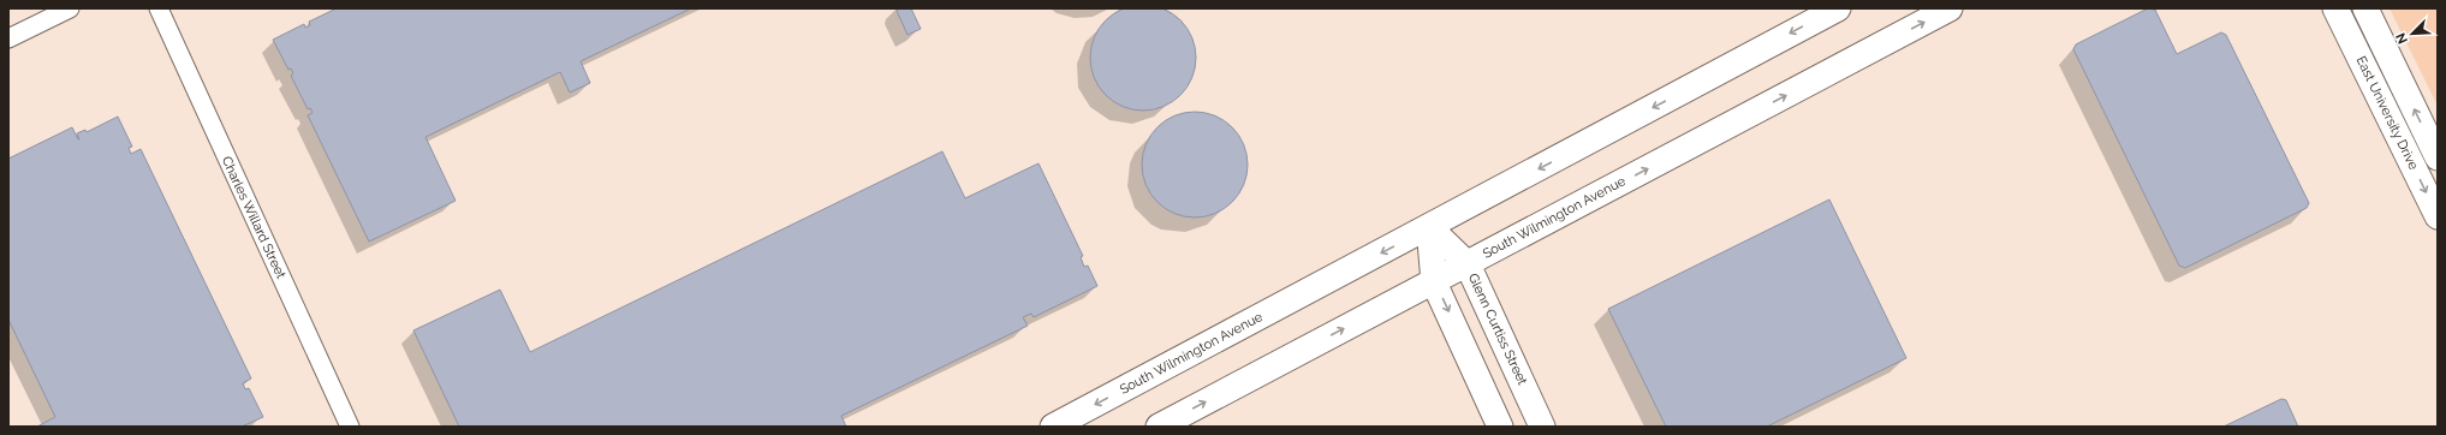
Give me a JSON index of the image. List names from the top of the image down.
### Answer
{
  "streets": {
    "main road": ["East University Drive", "South Wilmington Avenue", "Glenn Curtiss Street"],
    "street": ["Charles Willard Street"]
  },
  "crossings": [
    ["South Wilmington Avenue", "Glenn Curtiss Street"]
  ],
  "north": "bottom left"
}
